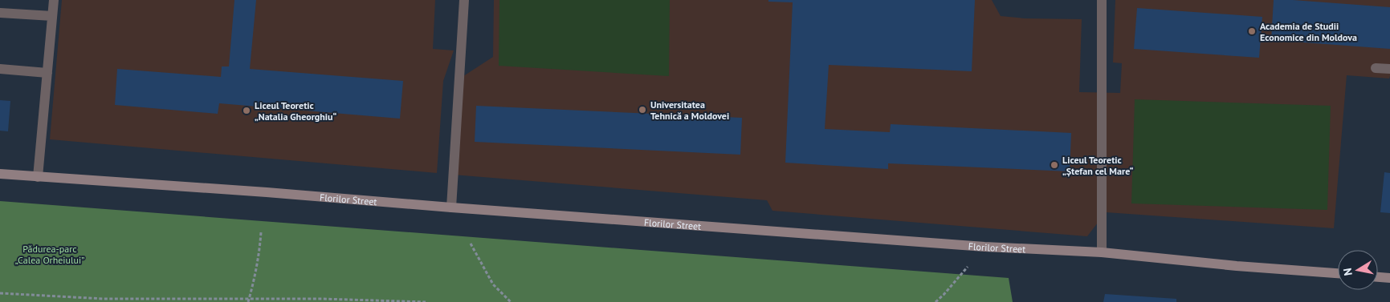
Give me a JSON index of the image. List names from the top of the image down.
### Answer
{
  "streets": {
    "main road": ["Florilor Street"]
  },
  "parks": ["Pădurea-parc „Calea Orheiului”"],
  "places": [
    "Academia de Studii Economice din Moldova",
    "Universitatea Tehnică a Moldovei",
    "Liceul Teoretic „Natalia Gheorghiu“",
    "Liceul Teoretic „Ștefan cel Mare“"
  ],
  "north": "left"
}
